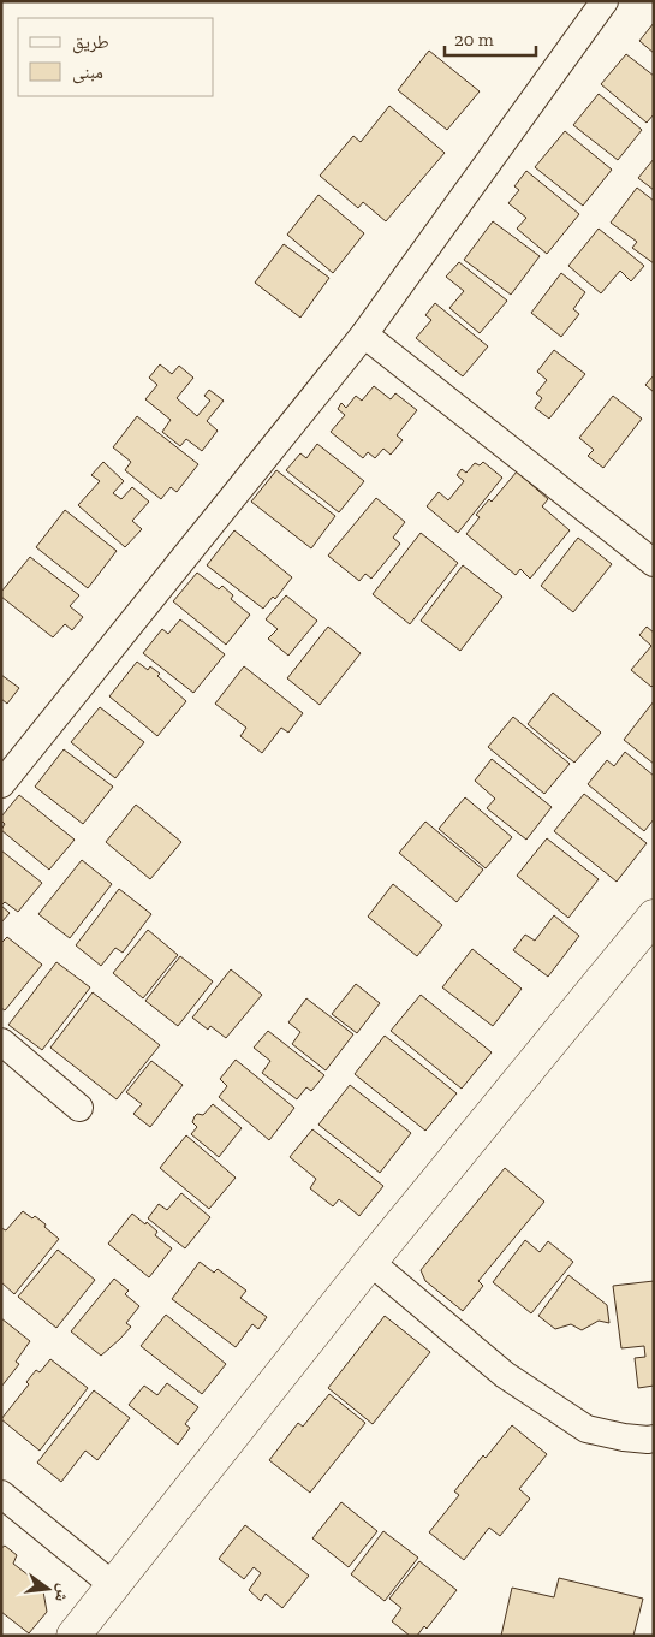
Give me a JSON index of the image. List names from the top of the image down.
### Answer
{
  "legend": ["طريق", "مبنى"],
  "scale_bar": "20 m",
  "north": "right"
}
